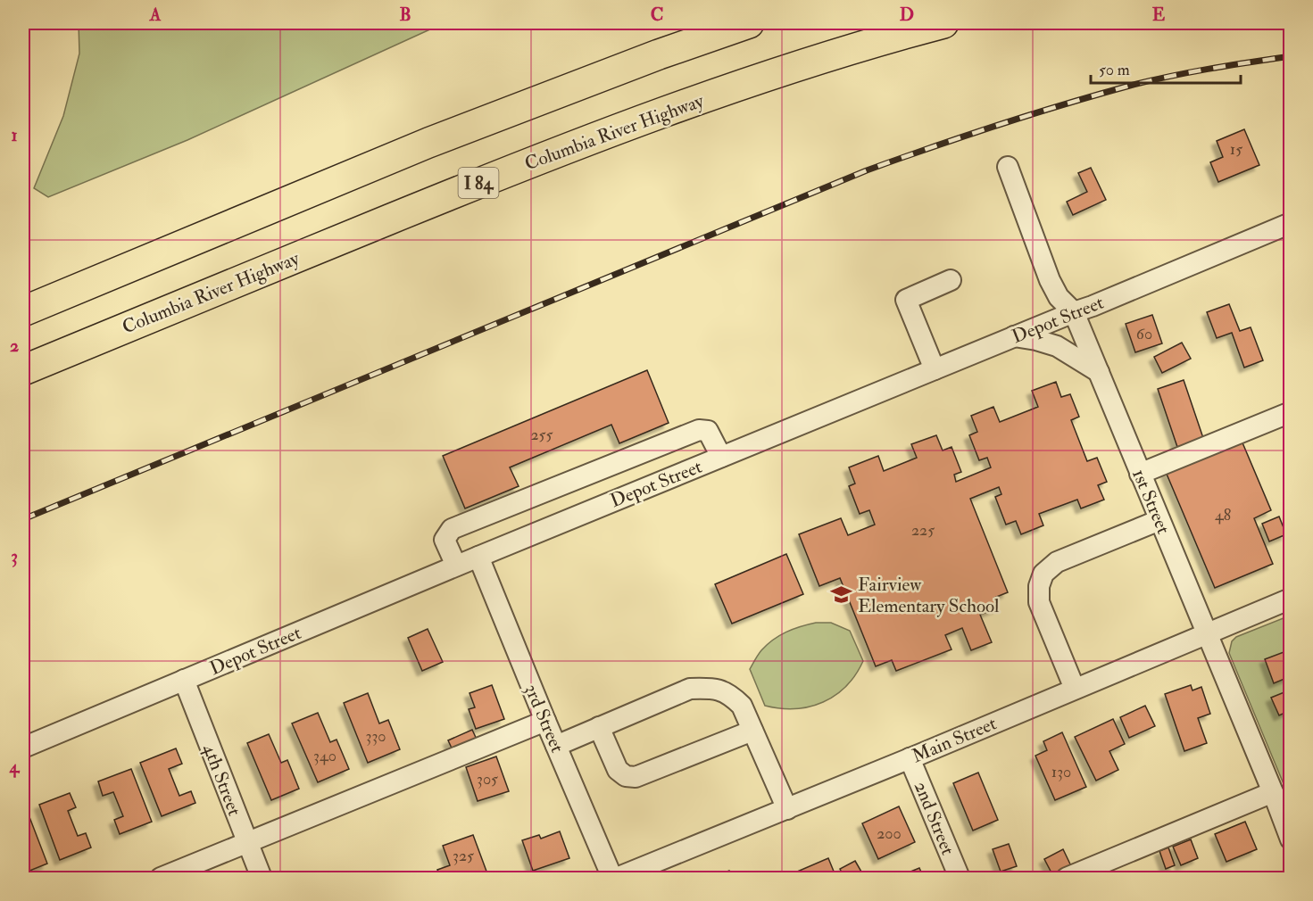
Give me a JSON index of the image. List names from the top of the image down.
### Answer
{
  "streets": {
    "highway": ["Columbia River Highway", "I 84"],
    "street": [
      "Depot Street",
      "1st Street",
      "3rd Street",
      "Main Street",
      "4th Street",
      "2nd Street"
    ]
  },
  "crossings": [
    ["Depot Street", "1st Street"],
    ["Depot Street", "3rd Street"],
    ["Depot Street", "4th Street"],
    ["1st Street", "Main Street"],
    ["Main Street", "2nd Street"]
  ],
  "places": {
    "school or university": ["Fairview Elementary School"]
  },
  "house_numbers": [
    "15",
    "60",
    "255",
    "48",
    "225",
    "330",
    "340",
    "130",
    "305",
    "200",
    "325"
  ],
  "scale_bar": "50 m",
  "grid": {
    "columns": [
      "A",
      "B",
      "C",
      "D",
      "E"
    ],
    "rows": [
      "1",
      "2",
      "3",
      "4"
    ]
  }
}
